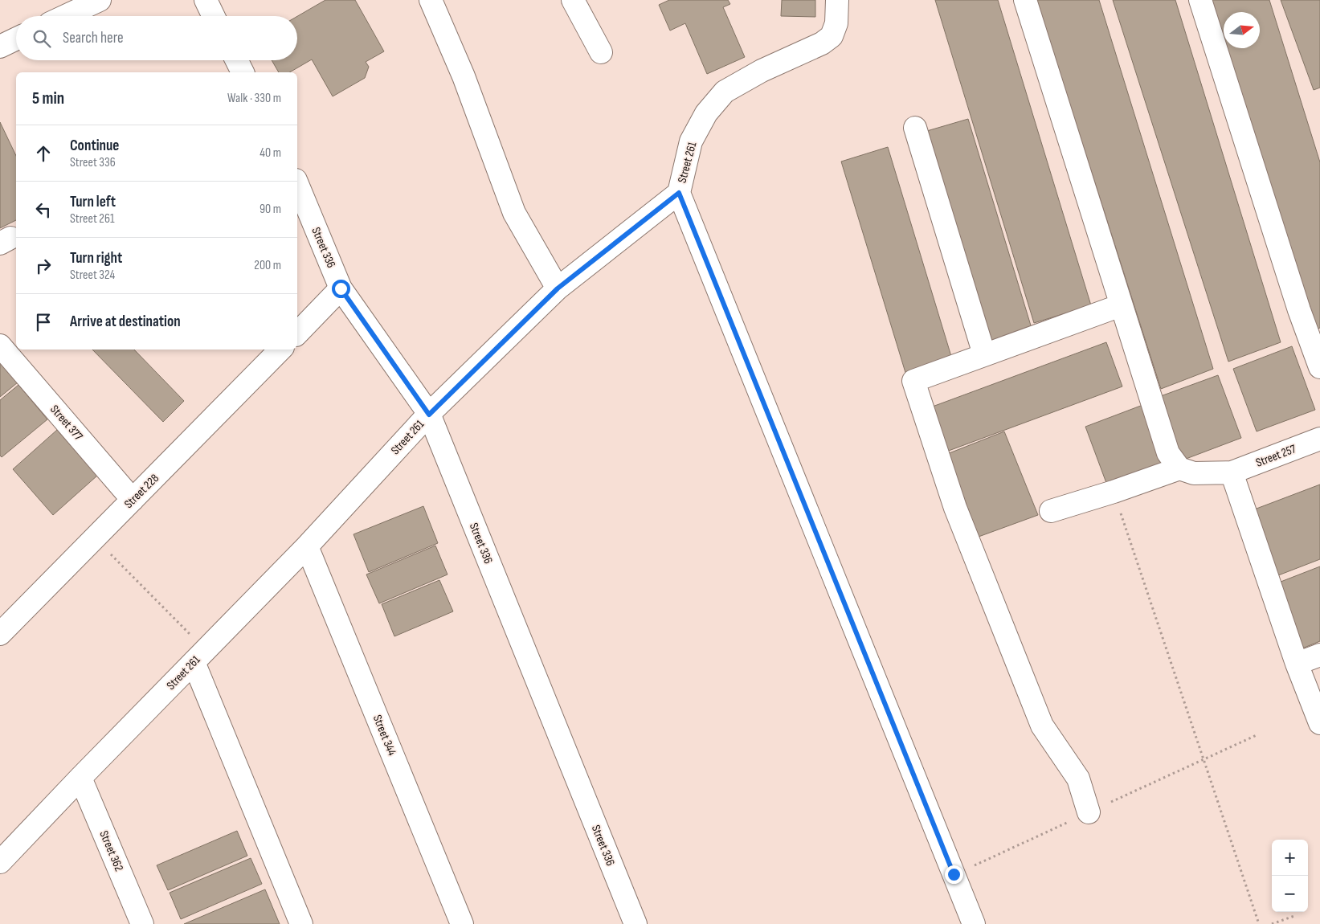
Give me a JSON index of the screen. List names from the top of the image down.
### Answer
{
  "streets": {
    "street": [
      "Street 261",
      "Street 336",
      "Street 377",
      "Street 257",
      "Street 228",
      "Street 344",
      "Street 362"
    ]
  },
  "crossings": [
    ["Street 261", "Street 336"],
    ["Street 261", "Street 344"],
    ["Street 261", "Street 362"],
    ["Street 377", "Street 228"]
  ],
  "north": "right",
  "page": {
    "search": "Search here",
    "heading": ["5 min", "Walk · 330 m"],
    "list": [
      ["Continue", "Street 336", "40 m"],
      ["Turn left", "Street 261", "90 m"],
      ["Turn right", "Street 324", "200 m"],
      "Arrive at destination"
    ],
    "map_buttons": ["+", "−"]
  }
}
